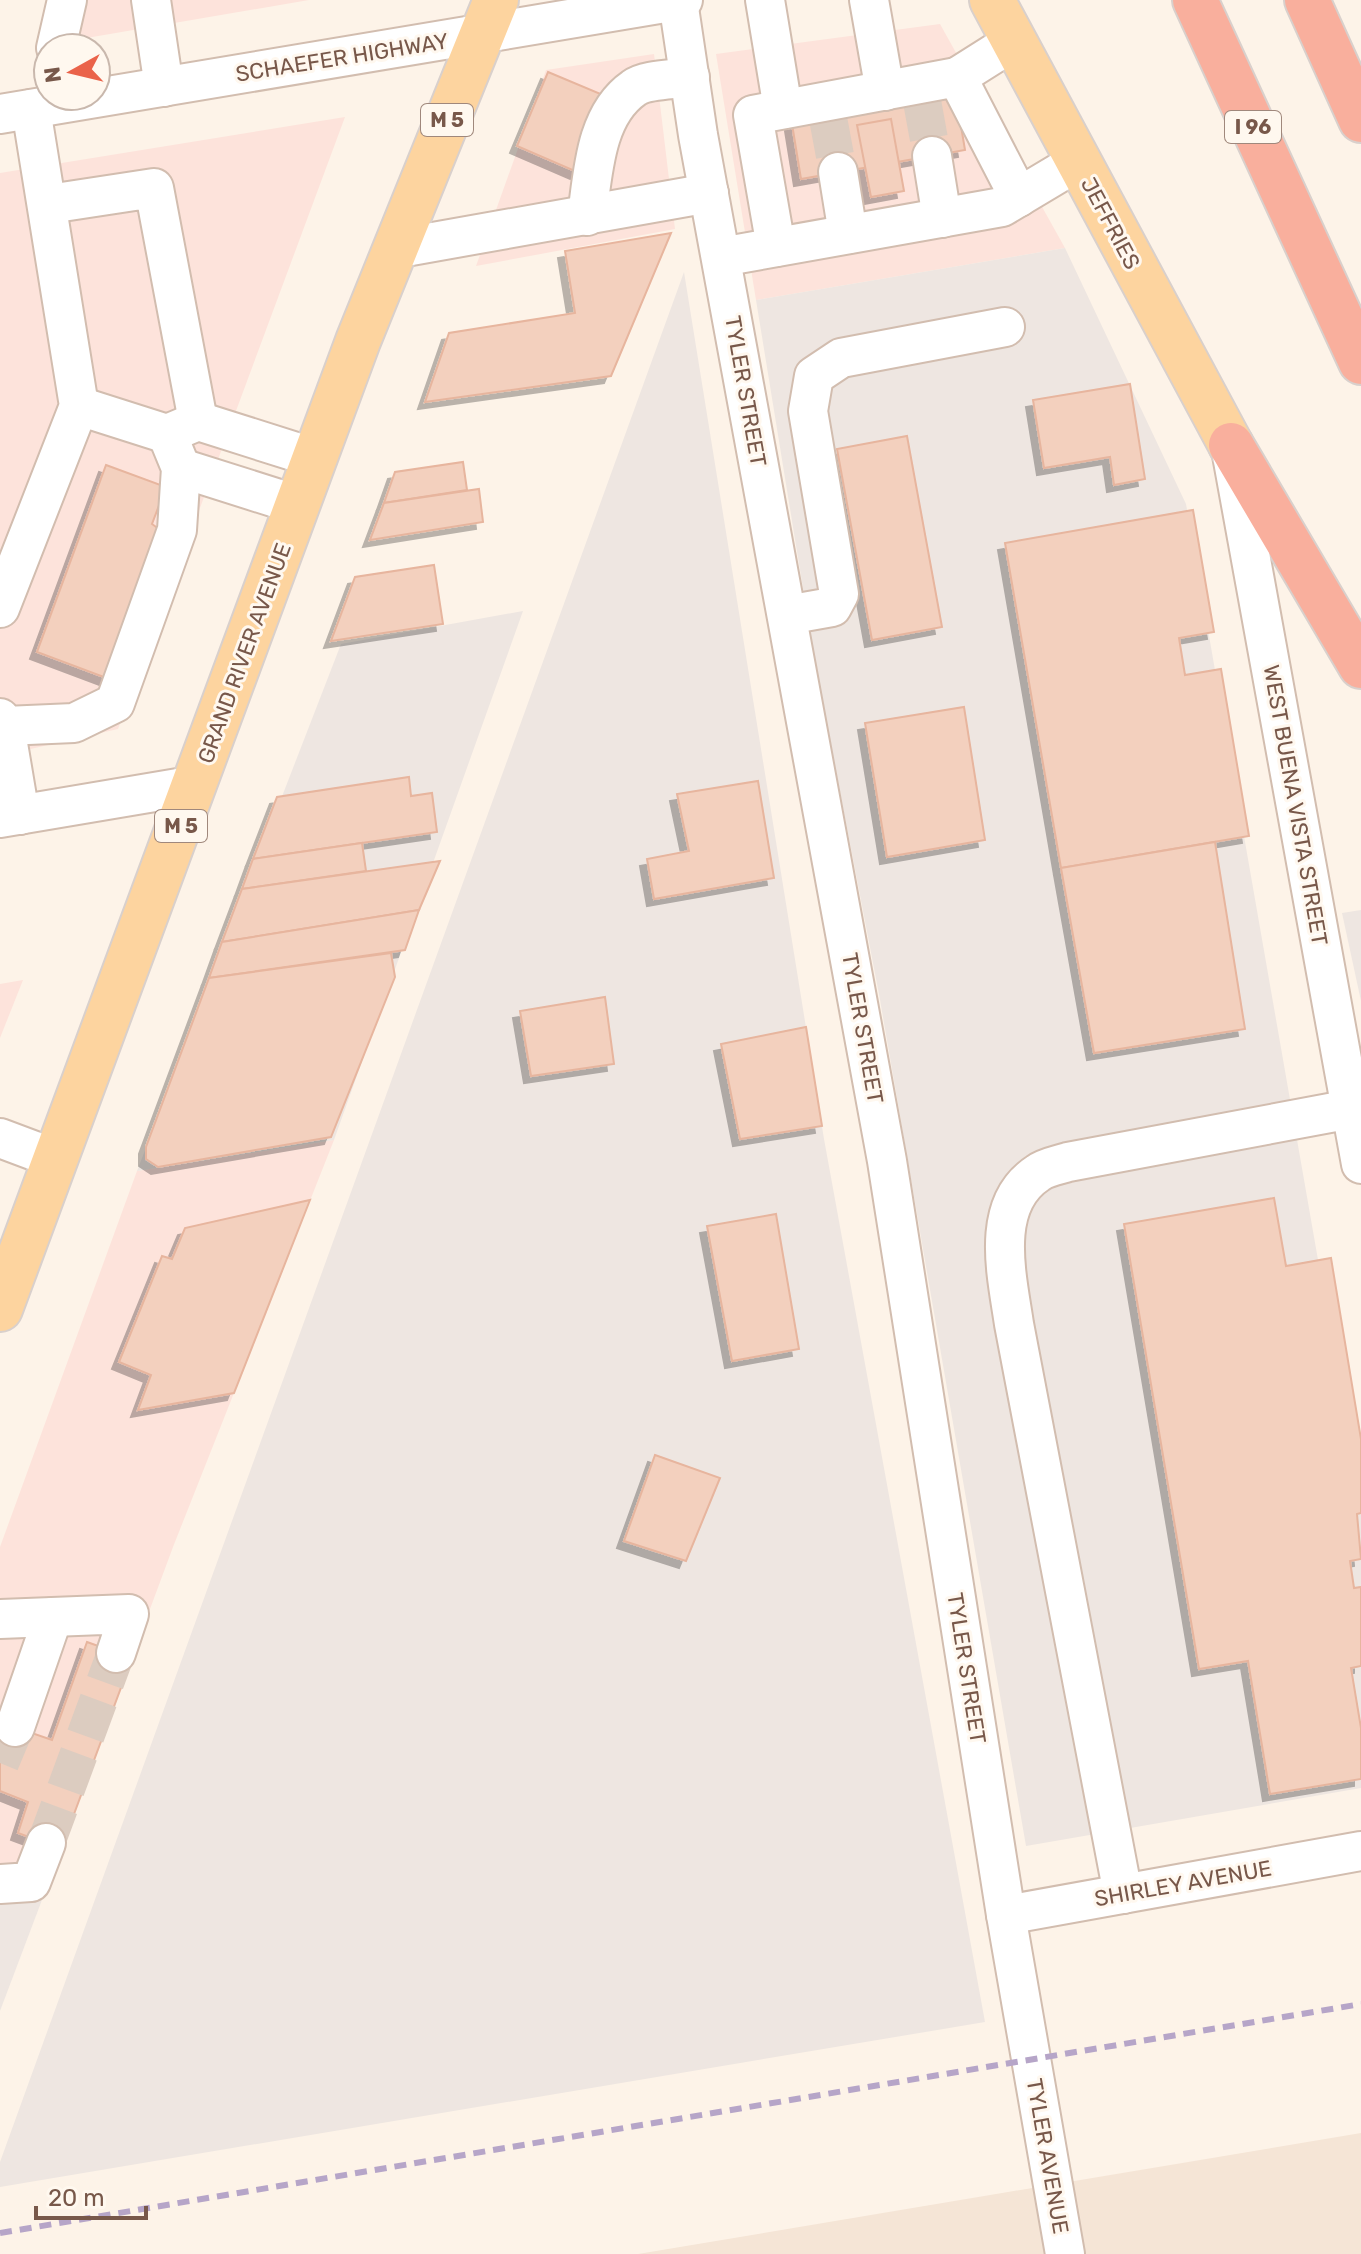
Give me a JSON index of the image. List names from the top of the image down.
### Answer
{
  "streets": {
    "highway": ["I 96"],
    "main road": ["M 5", "JEFFRIES", "GRAND RIVER AVENUE"],
    "street": [
      "SCHAEFER HIGHWAY",
      "TYLER STREET",
      "WEST BUENA VISTA STREET",
      "SHIRLEY AVENUE",
      "TYLER AVENUE"
    ]
  },
  "crossings": [
    ["SCHAEFER HIGHWAY", "TYLER STREET"],
    ["SCHAEFER HIGHWAY", "GRAND RIVER AVENUE"],
    ["JEFFRIES", "WEST BUENA VISTA STREET"],
    ["TYLER STREET", "SHIRLEY AVENUE"],
    ["TYLER STREET", "TYLER AVENUE"]
  ],
  "scale_bar": "20 m",
  "north": "left"
}
